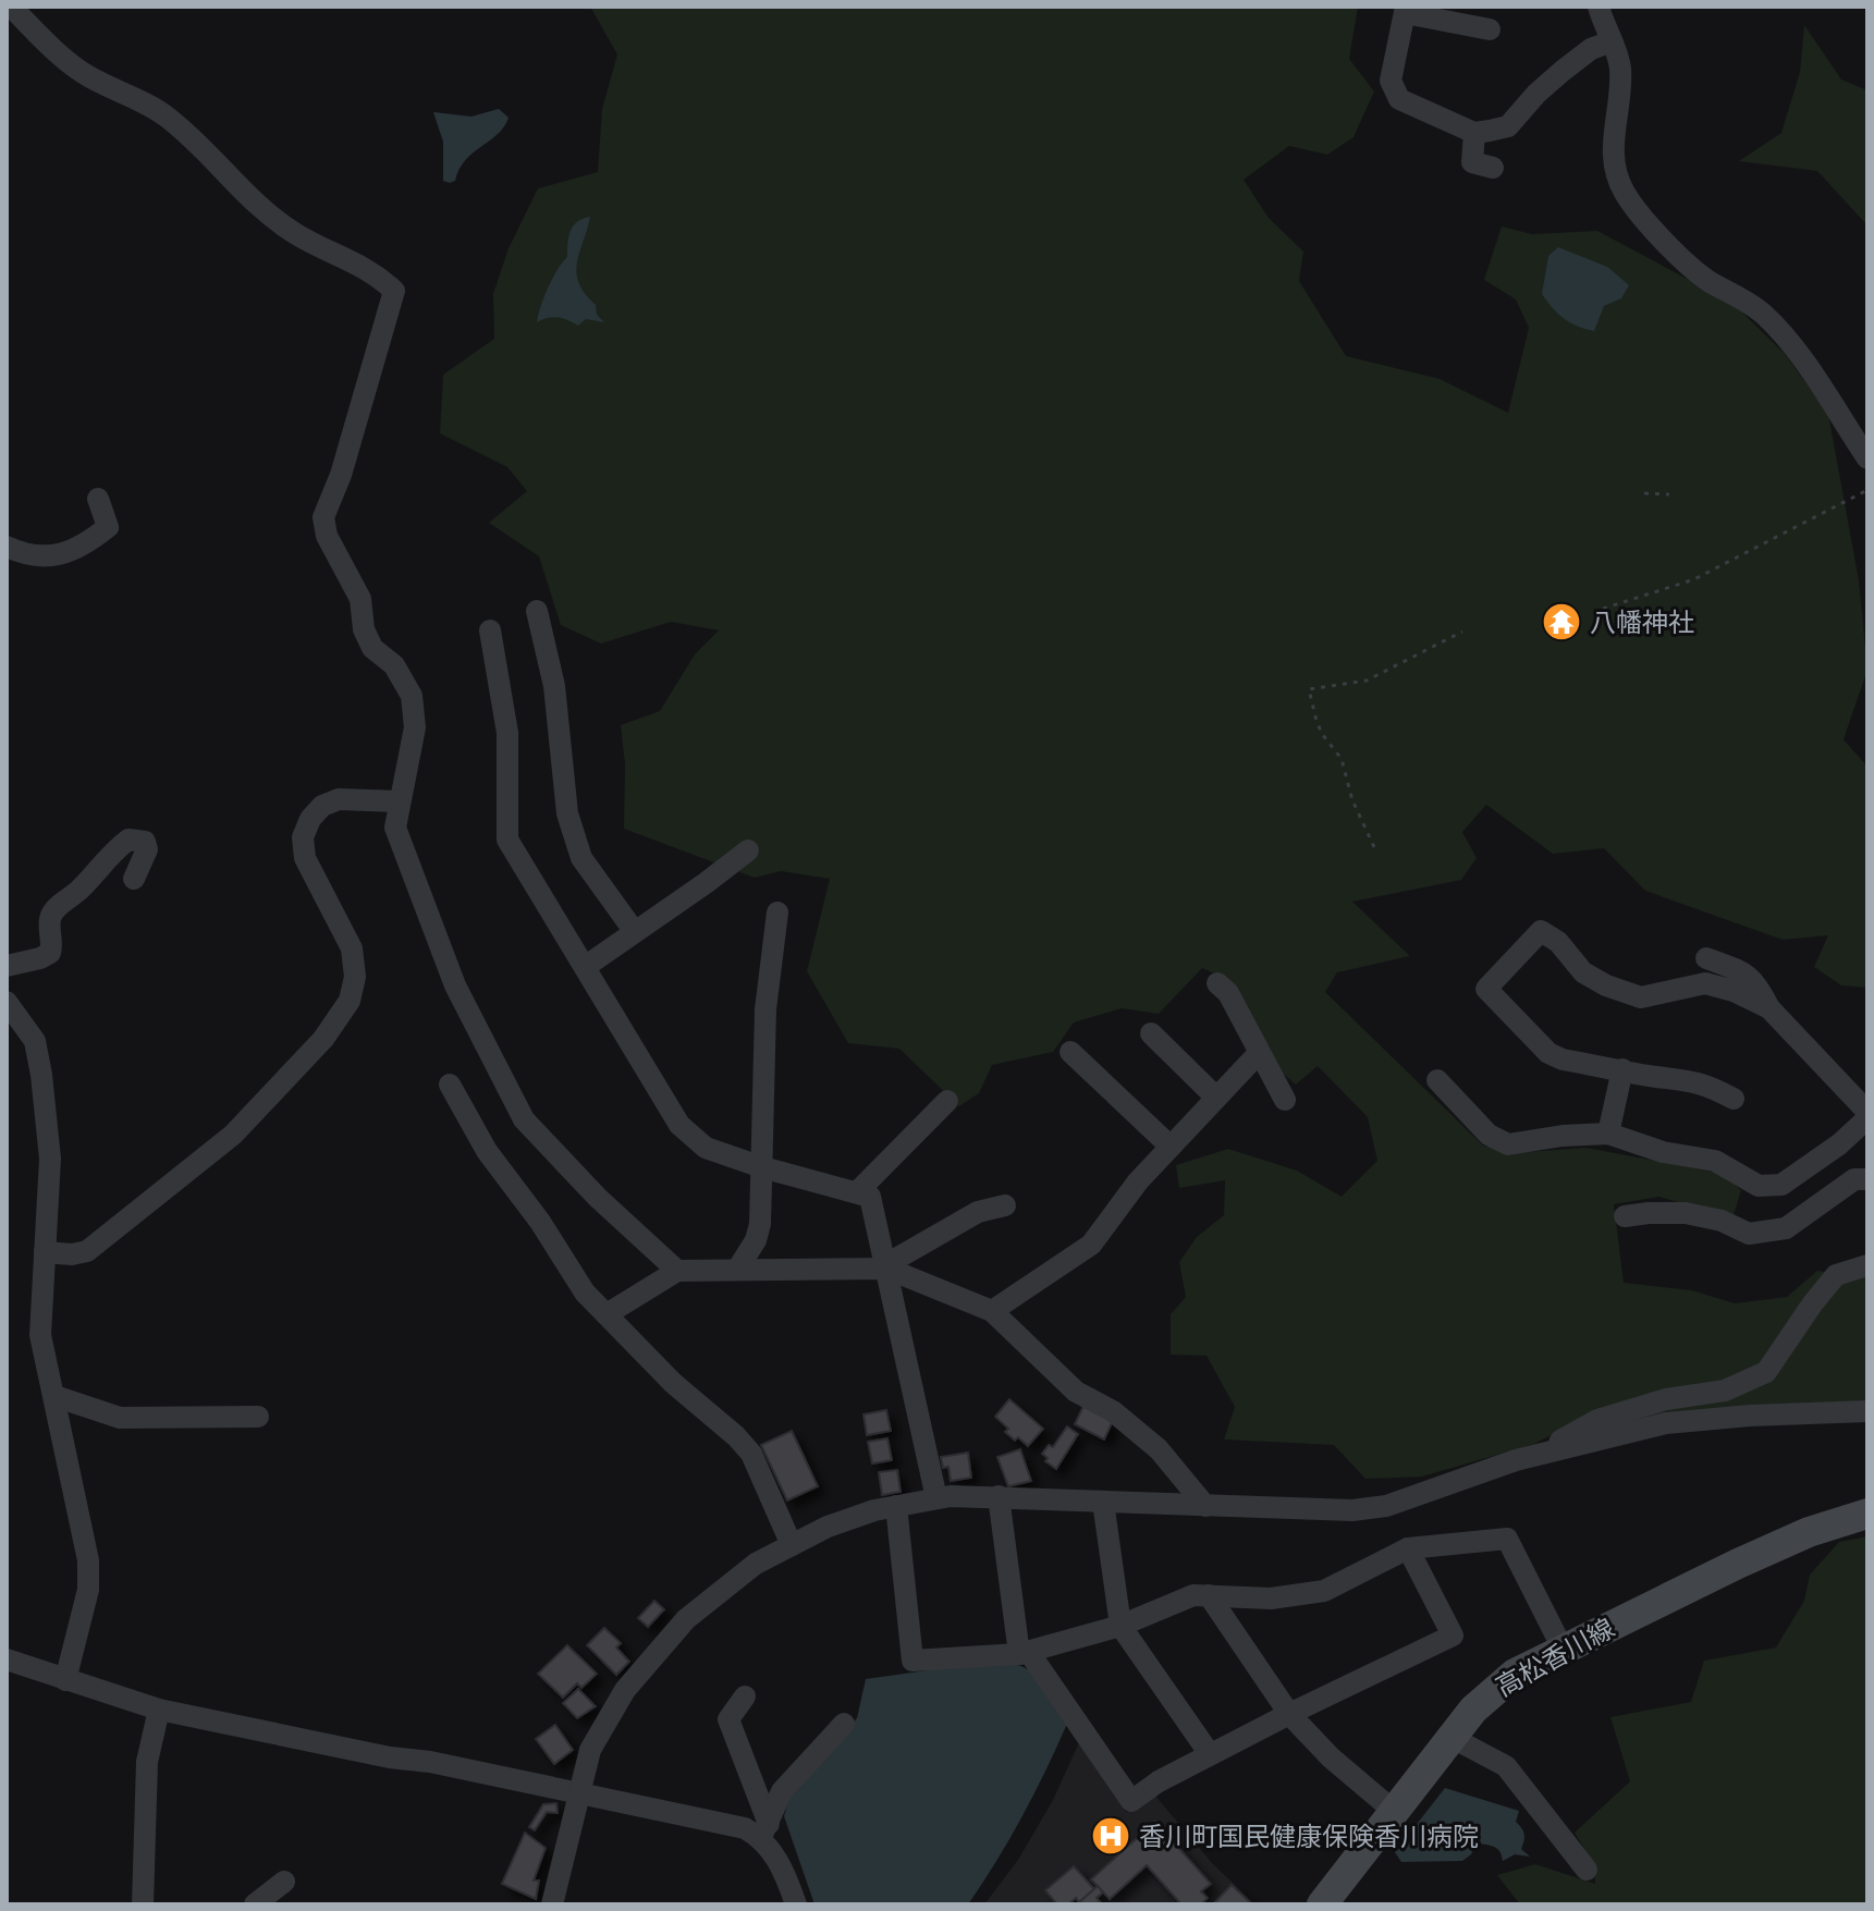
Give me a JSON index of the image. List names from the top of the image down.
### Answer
{
  "streets": {
    "main road": ["高松香川線"]
  },
  "places": {
    "temple": ["八幡神社"],
    "hospital": ["香川町国民健康保険香川病院"]
  }
}
